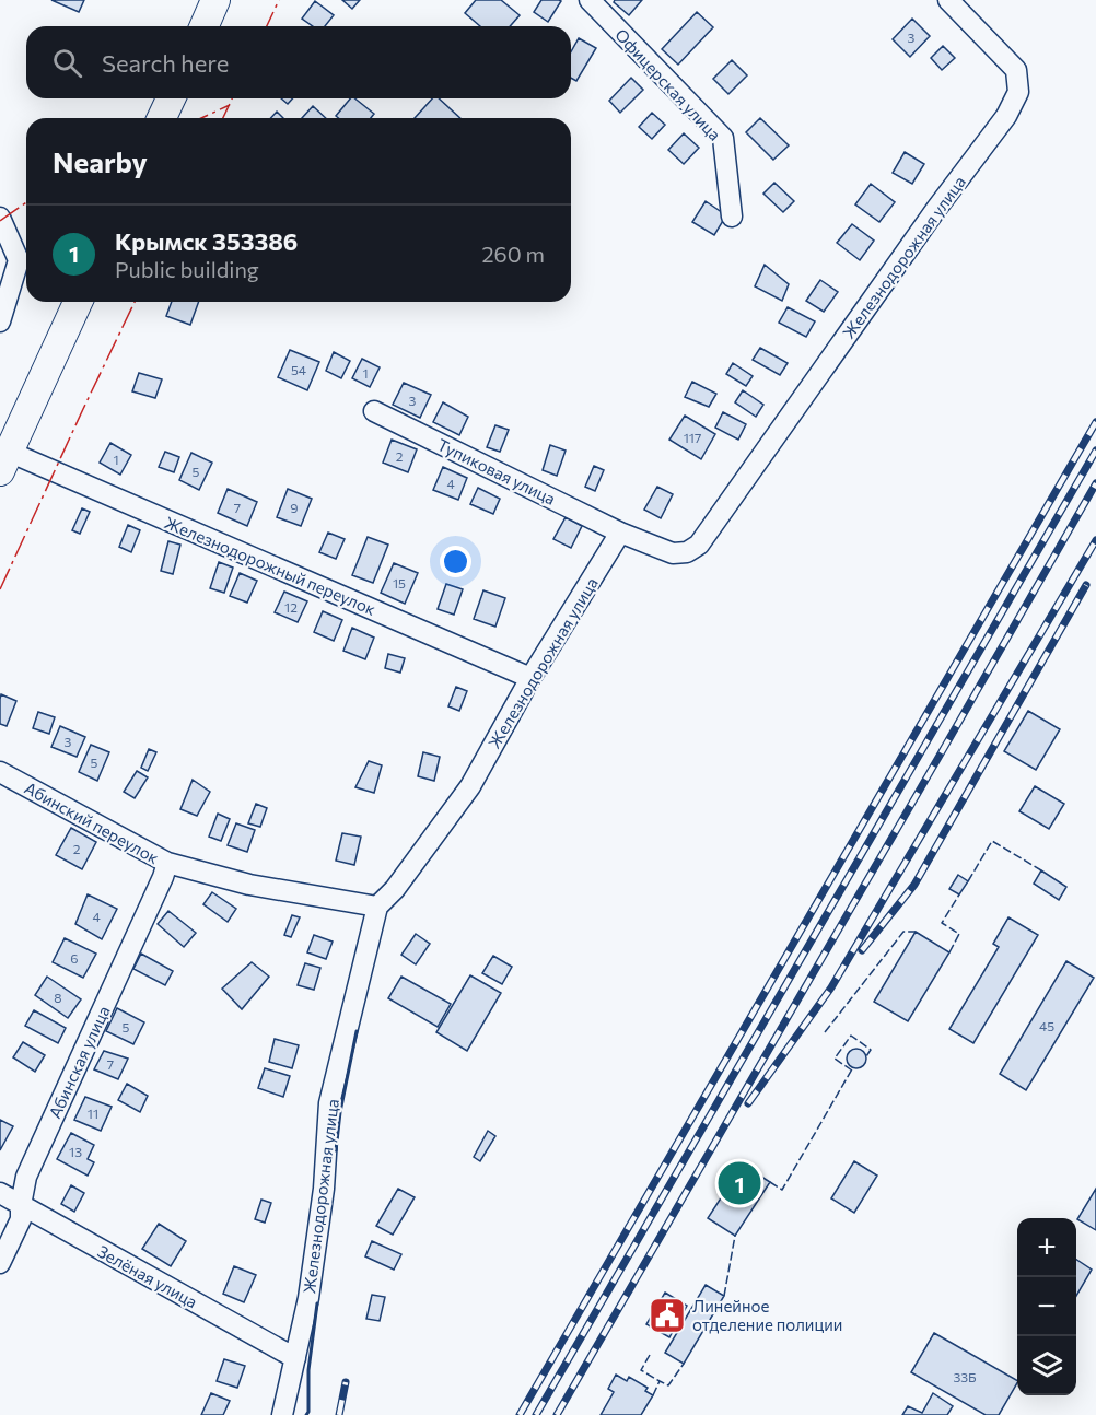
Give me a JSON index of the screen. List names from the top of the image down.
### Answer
{
  "streets": {
    "street": [
      "Офицерская улица",
      "Железнодорожная улица",
      "Тупиковая улица",
      "Железнодорожный переулок",
      "Абинский переулок",
      "Абинская улица",
      "Зелёная улица"
    ]
  },
  "crossings": [
    ["Железнодорожная улица", "Тупиковая улица"],
    ["Железнодорожная улица", "Железнодорожный переулок"],
    ["Железнодорожная улица", "Абинский переулок"],
    ["Железнодорожная улица", "Зелёная улица"],
    ["Абинский переулок", "Абинская улица"],
    ["Абинская улица", "Зелёная улица"]
  ],
  "places": {
    "public building": ["Линейное отделение полиции"]
  },
  "house_numbers": [
    "3",
    "54",
    "1",
    "3",
    "117",
    "2",
    "1",
    "5",
    "4",
    "7",
    "9",
    "15",
    "12",
    "3",
    "5",
    "2",
    "4",
    "6",
    "8",
    "45",
    "5",
    "7",
    "11",
    "13",
    "33Б"
  ],
  "page": {
    "search": "Search here",
    "heading": "Nearby",
    "list": [
      {
        "mark": "1",
        "name": "Крымск 353386",
        "note": "Public building",
        "value": "260 m"
      }
    ],
    "pins": "1",
    "map_buttons": ["+", "−"]
  }
}
